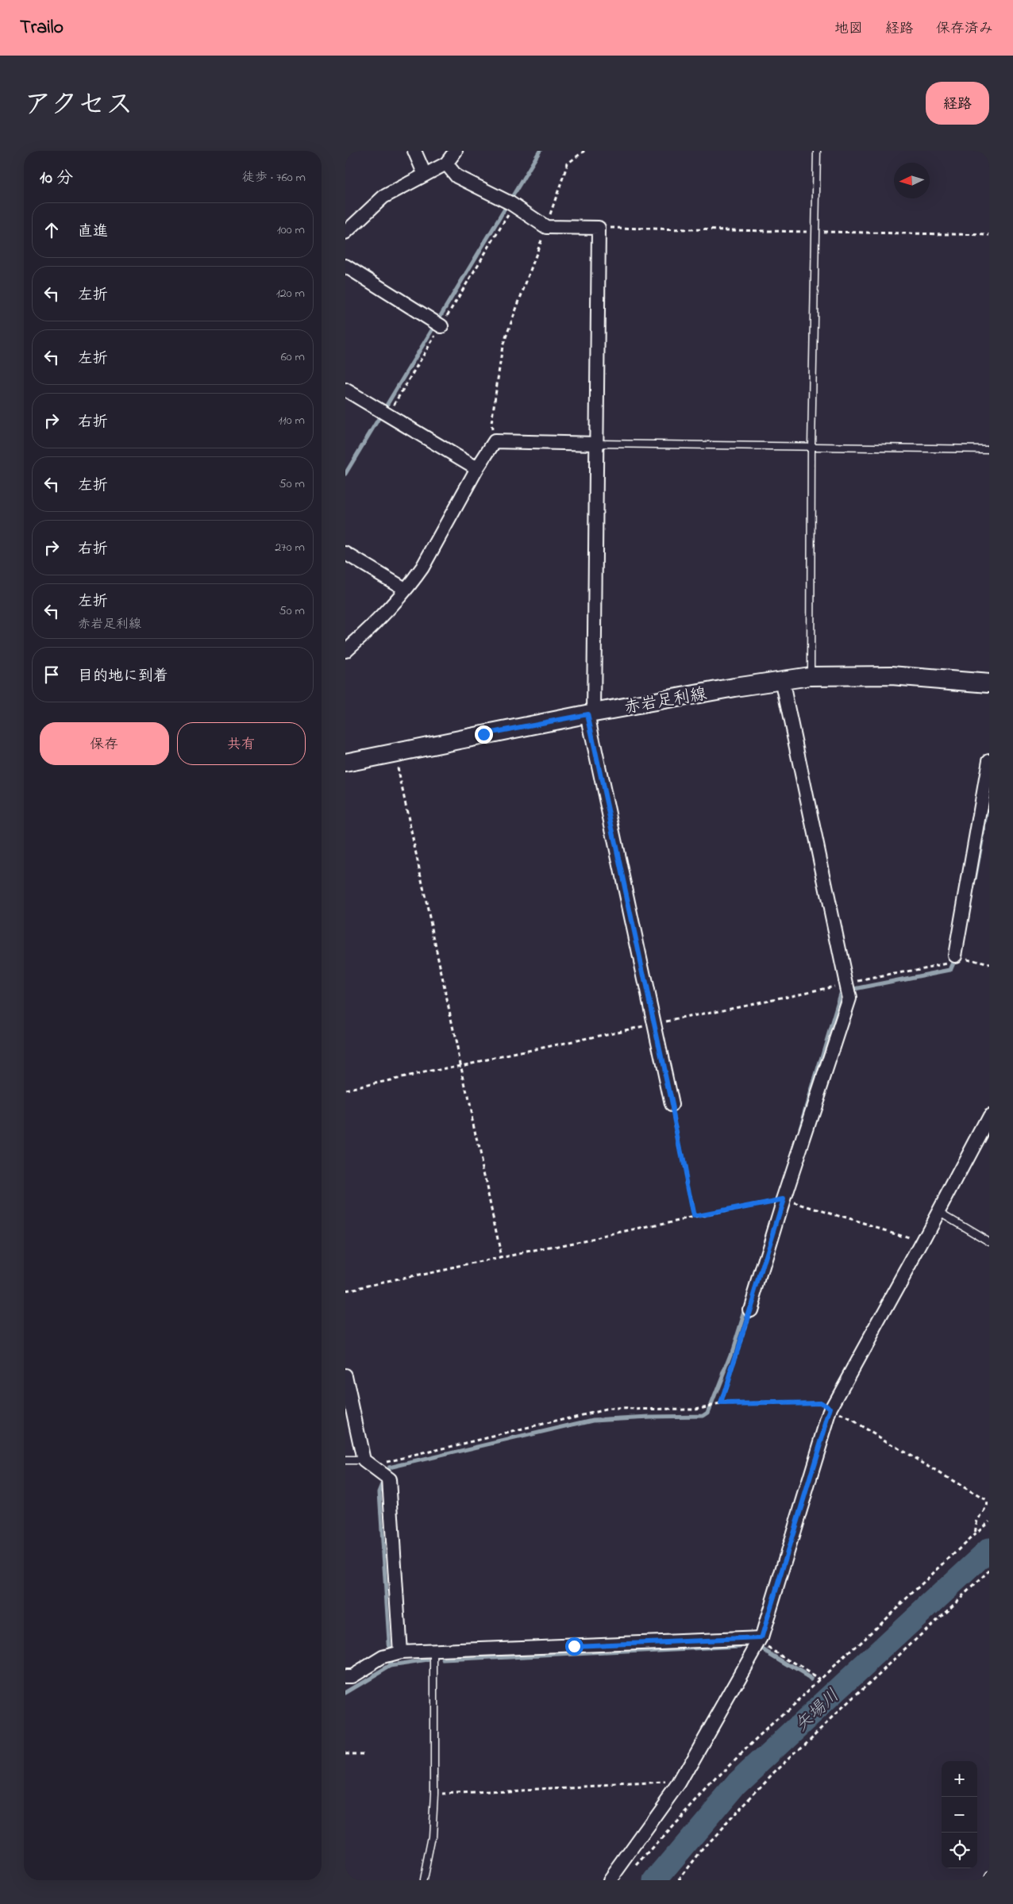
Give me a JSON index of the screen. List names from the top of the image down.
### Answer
{
  "streets": {
    "main road": ["赤岩足利線"]
  },
  "water": ["矢場川"],
  "north": "left",
  "page": {
    "header": "Trailo",
    "nav": ["地図", "経路", "保存済み"],
    "title": "アクセス",
    "buttons": [
      "経路",
      ["保存", "共有"]
    ],
    "heading": ["10 分", "徒歩 · 760 m"],
    "list": [
      ["直進", "100 m"],
      ["左折", "120 m"],
      ["左折", "60 m"],
      ["右折", "110 m"],
      ["左折", "50 m"],
      ["右折", "270 m"],
      ["左折", "赤岩足利線", "50 m"],
      "目的地に到着"
    ],
    "map_buttons": ["+", "−"]
  }
}
